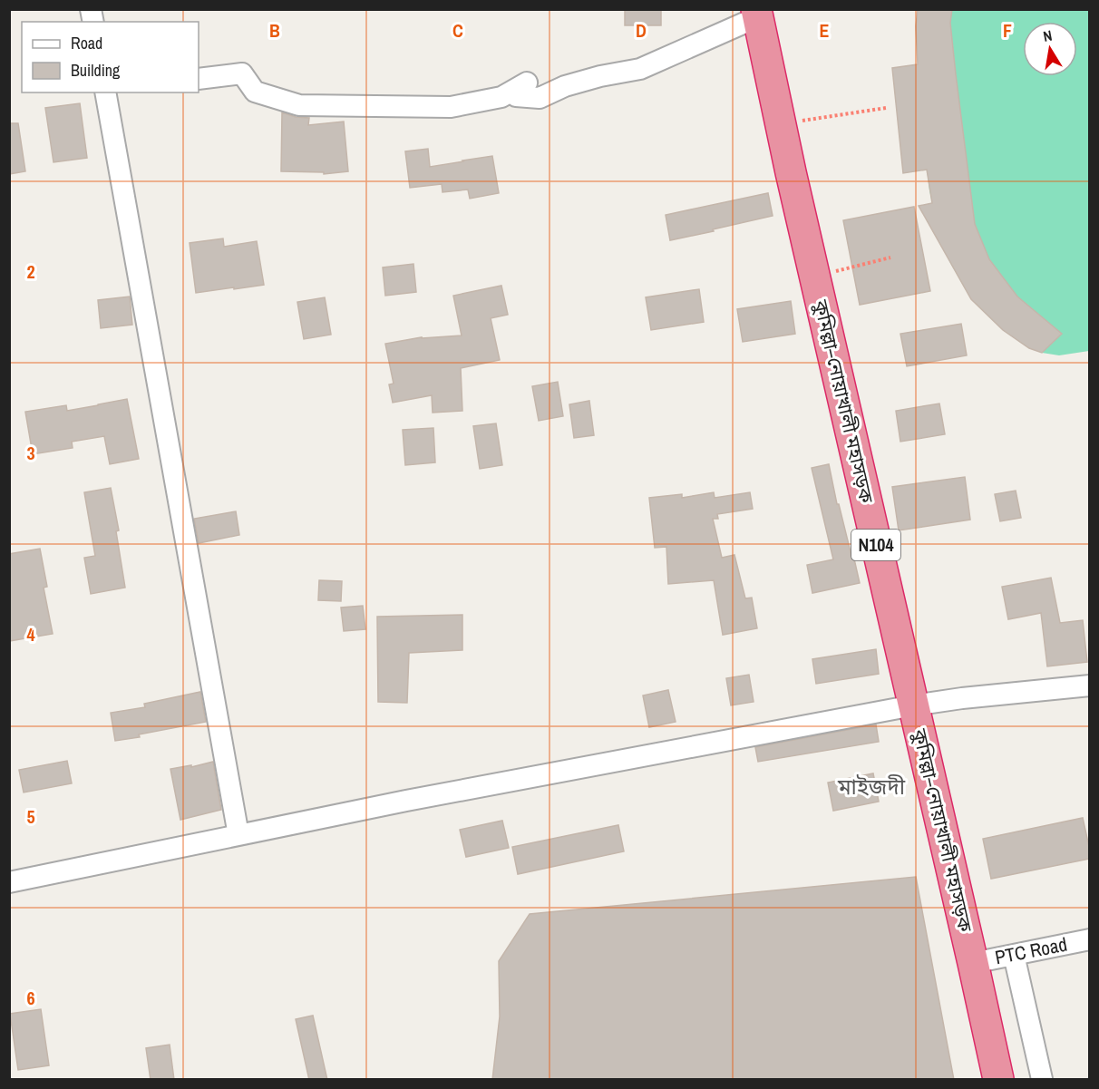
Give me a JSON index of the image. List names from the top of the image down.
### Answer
{
  "streets": {
    "highway": ["কুমিল্লা–নোয়াখালী মহাসড়ক", "N104"],
    "street": ["PTC Road"]
  },
  "crossings": [
    ["কুমিল্লা–নোয়াখালী মহাসড়ক", "PTC Road"]
  ],
  "districts": ["মাইজদী"],
  "legend": ["Road", "Building"],
  "north": "top",
  "grid": {
    "columns": [
      "B",
      "C",
      "D",
      "E",
      "F"
    ],
    "rows": [
      "2",
      "3",
      "4",
      "5",
      "6"
    ]
  }
}
